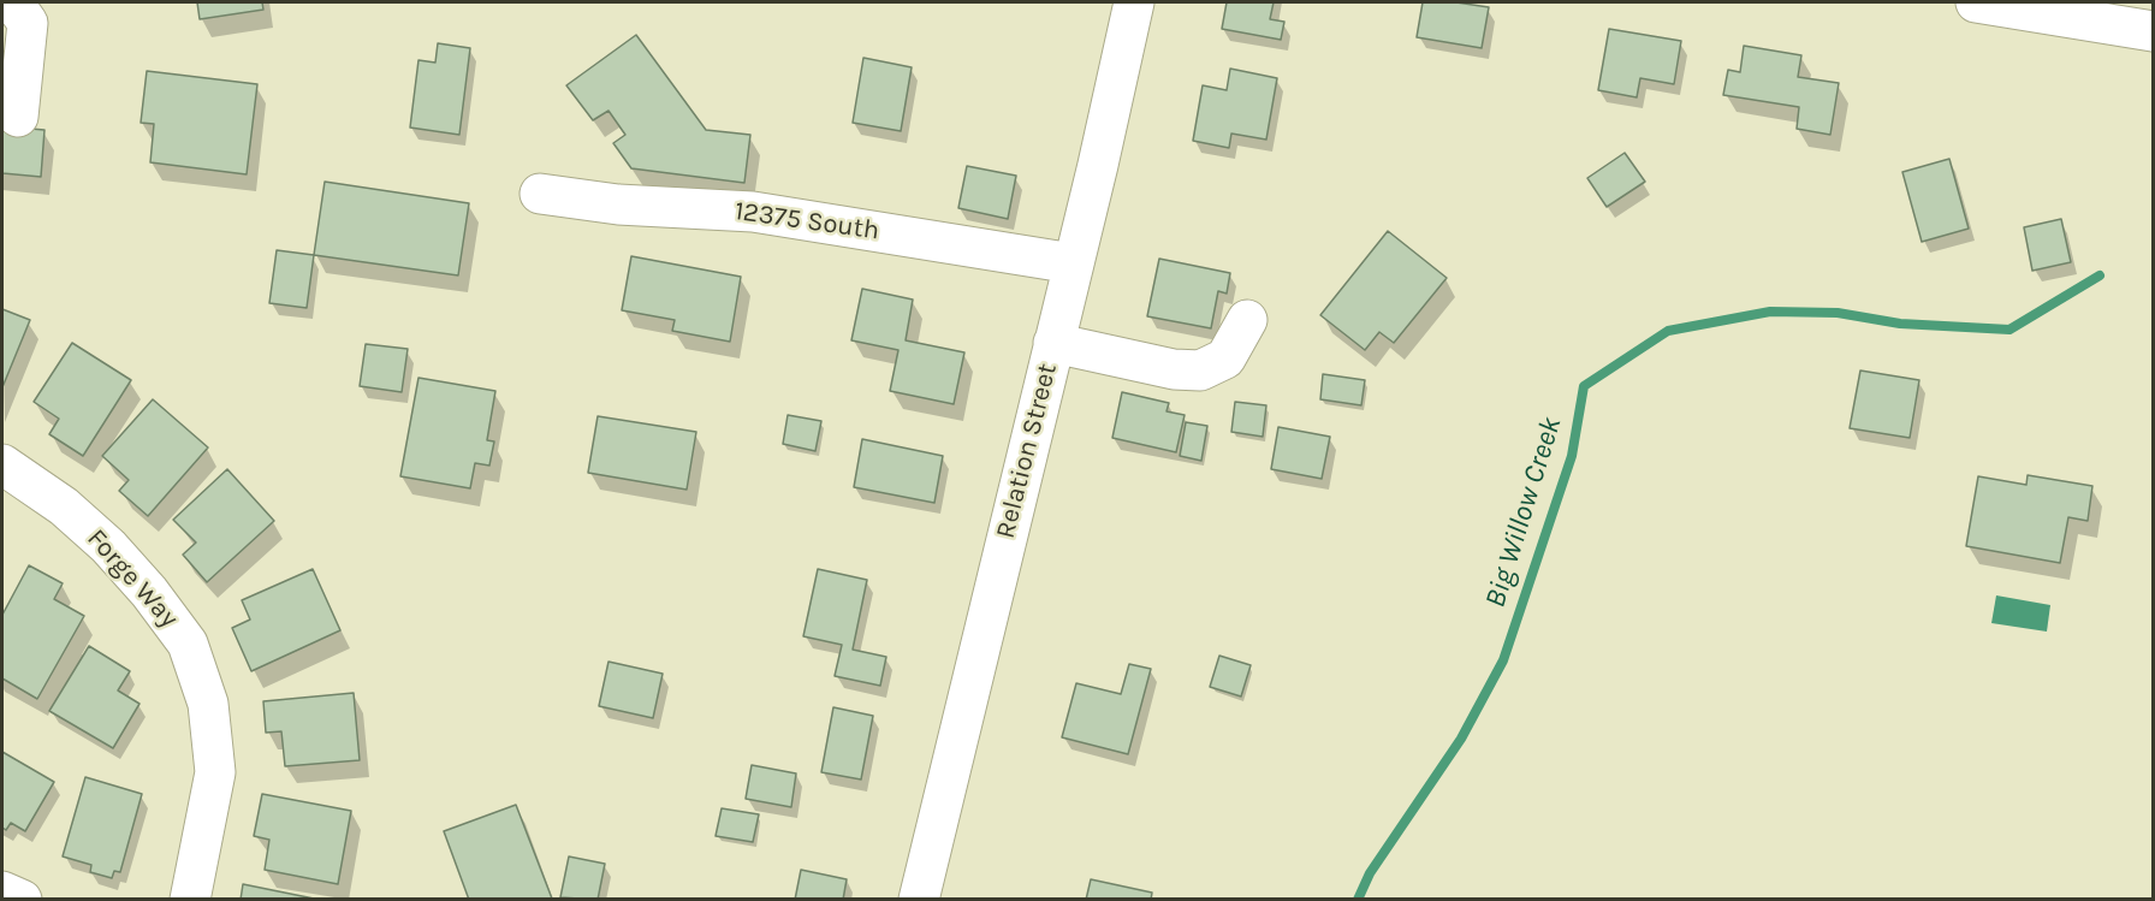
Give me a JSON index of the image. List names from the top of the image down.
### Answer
{
  "streets": {
    "street": ["12375 South", "Relation Street", "Forge Way"]
  },
  "crossings": [
    ["12375 South", "Relation Street"]
  ],
  "water": ["Big Willow Creek"]
}
